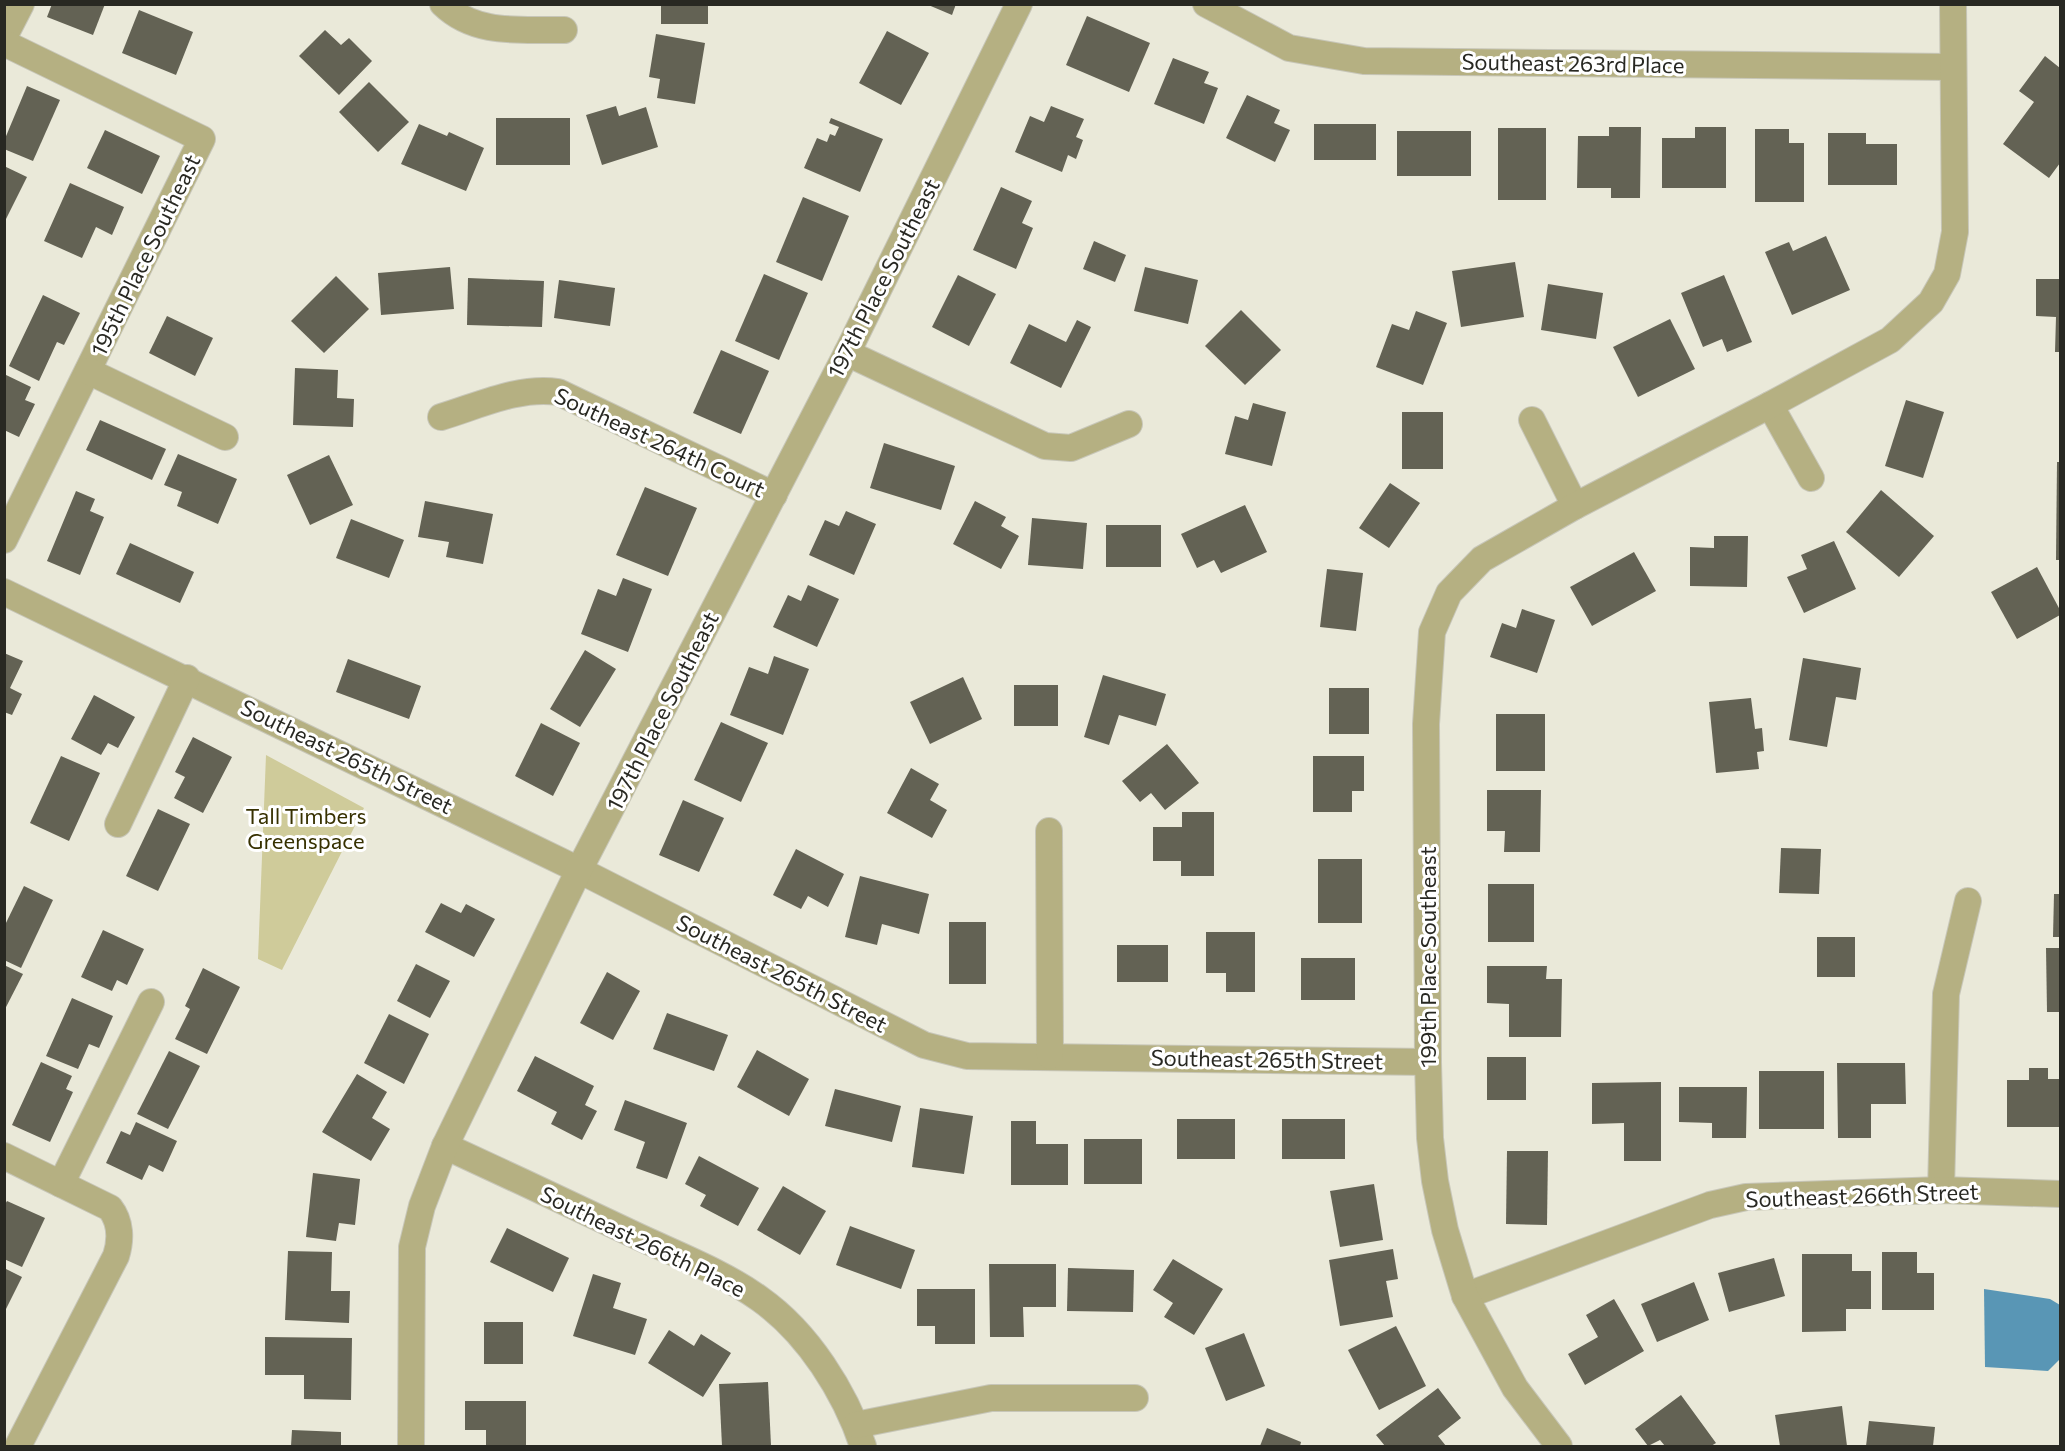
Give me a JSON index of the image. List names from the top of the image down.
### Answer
{
  "streets": {
    "street": [
      "Southeast 263rd Place",
      "195th Place Southeast",
      "197th Place Southeast",
      "Southeast 264th Court",
      "Southeast 265th Street",
      "199th Place Southeast",
      "Southeast 266th Street",
      "Southeast 266th Place"
    ]
  },
  "crossings": [
    ["Southeast 263rd Place", "199th Place Southeast"],
    ["197th Place Southeast", "Southeast 264th Court"],
    ["197th Place Southeast", "Southeast 265th Street"],
    ["197th Place Southeast", "Southeast 266th Place"],
    ["Southeast 265th Street", "199th Place Southeast"],
    ["199th Place Southeast", "Southeast 266th Street"]
  ],
  "parks": ["Tall Timbers Greenspace"]
}
